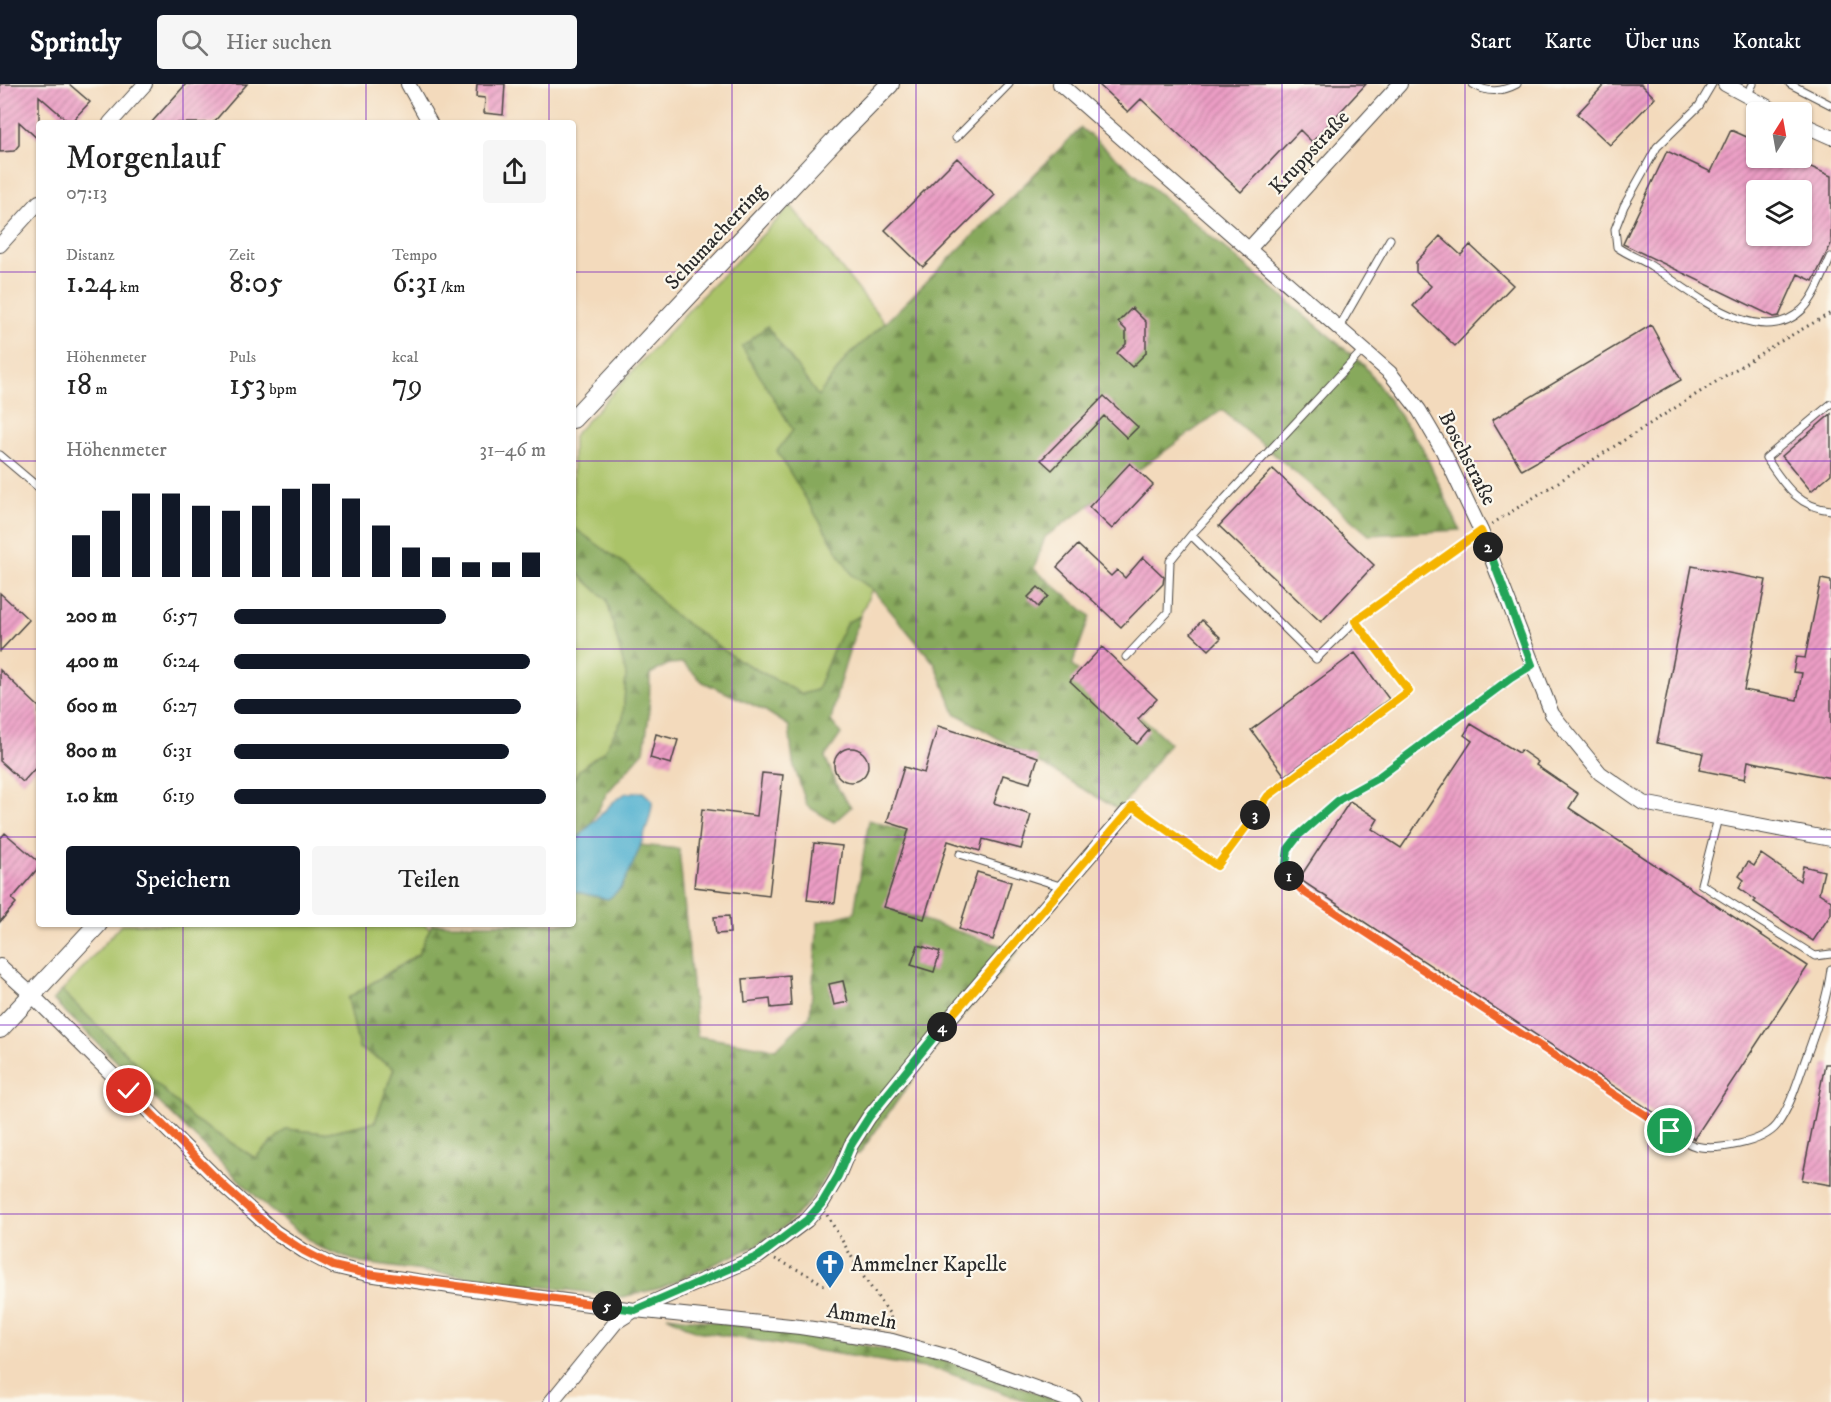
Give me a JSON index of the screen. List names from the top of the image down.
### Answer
{
  "streets": {
    "main road": ["Schumacherring"],
    "street": ["Kruppstraße", "Boschstraße", "Ammeln"]
  },
  "crossings": [
    ["Kruppstraße", "Boschstraße"]
  ],
  "places": {
    "church": ["Ammelner Kapelle"]
  },
  "north": "top",
  "page": {
    "header": "Sprintly",
    "search": "Hier suchen",
    "nav": [
      "Start",
      "Karte",
      "Über uns",
      "Kontakt"
    ],
    "heading": ["Morgenlauf", "07:13"],
    "stats": [
      ["Distanz", "1.24 km"],
      ["Zeit", "8:05"],
      ["Tempo", "6:31 /km"],
      ["Höhenmeter", "18 m"],
      ["Puls", "153 bpm"],
      ["kcal", "79"]
    ],
    "chart": ["Höhenmeter", "31–46 m"],
    "pins": [
      "2",
      "3",
      "1",
      "4",
      "5"
    ],
    "list": [
      {
        "name": "200 m",
        "note": "6:57"
      },
      {
        "name": "400 m",
        "note": "6:24"
      },
      {
        "name": "600 m",
        "note": "6:27"
      },
      {
        "name": "800 m",
        "note": "6:31"
      },
      {
        "name": "1.0 km",
        "note": "6:19"
      }
    ],
    "buttons": ["Speichern", "Teilen"]
  }
}
